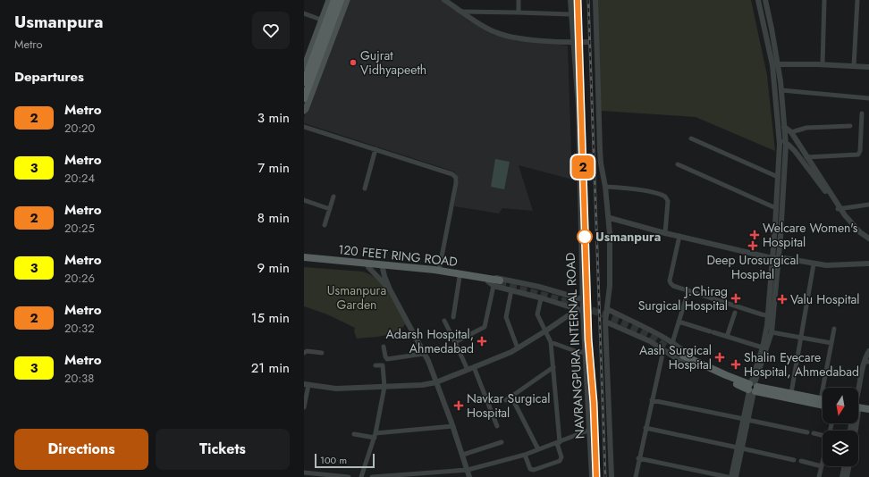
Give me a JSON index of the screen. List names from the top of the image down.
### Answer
{
  "streets": {
    "main road": ["120 FEET RING ROAD"],
    "street": ["NAVRANGPURA INTERNAL ROAD"]
  },
  "parks": ["Usmanpura Garden"],
  "places": {
    "other": ["Gujrat Vidhyapeeth", "Usmanpura"],
    "health": [
      "Welcare Women's Hospital",
      "Deep Urosurgical Hospital",
      "J.Chirag Surgical Hospital",
      "Valu Hospital",
      "Adarsh Hospital, Ahmedabad",
      "Aash Surgical Hospital",
      "Shalin Eyecare Hospital, Ahmedabad",
      "Navkar Surgical Hospital"
    ]
  },
  "lines": ["metro line 2"],
  "scale_bar": "100 m",
  "north": "bottom",
  "page": {
    "heading": [
      ["Usmanpura", "Metro"],
      "Departures"
    ],
    "on_map": "2",
    "list": [
      {
        "mark": "2",
        "name": "Metro",
        "note": "20:20",
        "value": "3 min"
      },
      {
        "mark": "3",
        "name": "Metro",
        "note": "20:24",
        "value": "7 min"
      },
      {
        "mark": "2",
        "name": "Metro",
        "note": "20:25",
        "value": "8 min"
      },
      {
        "mark": "3",
        "name": "Metro",
        "note": "20:26",
        "value": "9 min"
      },
      {
        "mark": "2",
        "name": "Metro",
        "note": "20:32",
        "value": "15 min"
      },
      {
        "mark": "3",
        "name": "Metro",
        "note": "20:38",
        "value": "21 min"
      }
    ],
    "buttons": ["Directions", "Tickets"],
    "scale": "100 m"
  }
}
